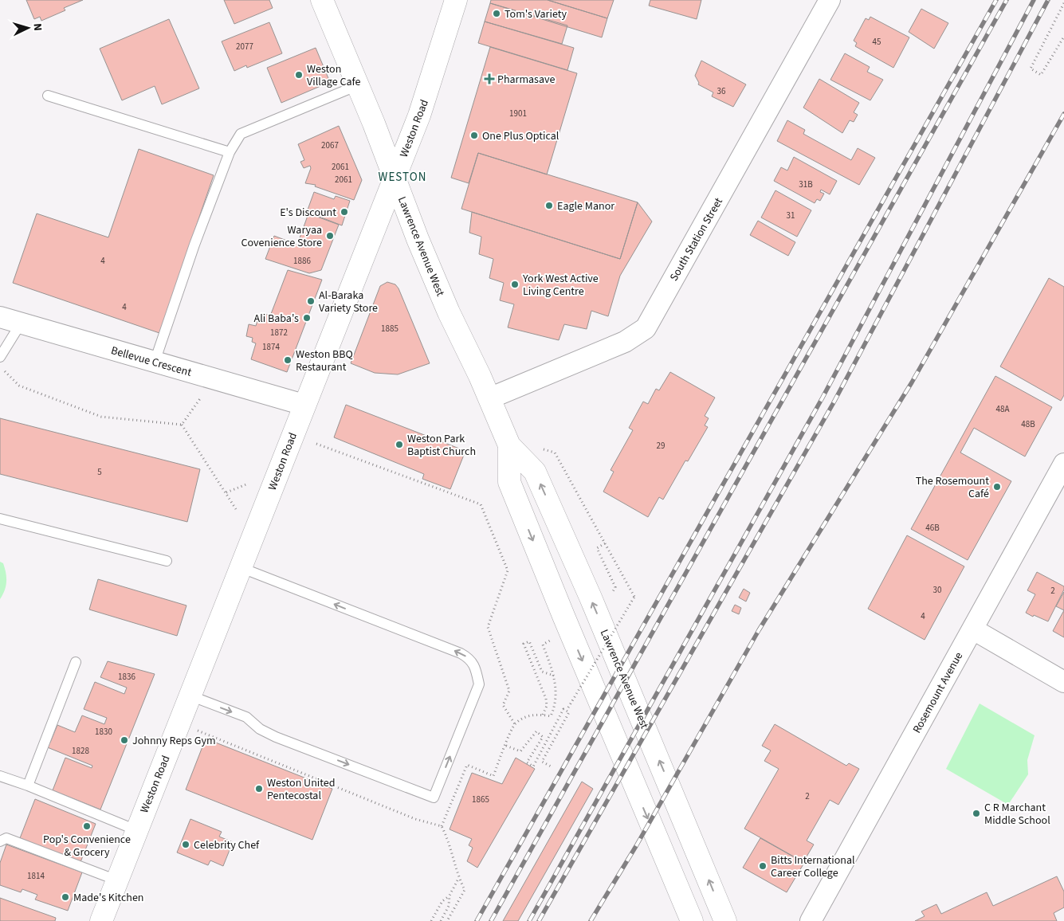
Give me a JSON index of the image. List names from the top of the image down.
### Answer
{
  "streets": {
    "main road": ["Weston Road", "Lawrence Avenue West"],
    "street": ["South Station Street", "Bellevue Crescent", "Rosemount Avenue"]
  },
  "crossings": [
    ["Weston Road", "Lawrence Avenue West"],
    ["Weston Road", "Bellevue Crescent"],
    ["South Station Street", "Lawrence Avenue West"]
  ],
  "districts": ["WESTON"],
  "places": {
    "other": [
      "Tom's Variety",
      "Weston Village Cafe",
      "One Plus Optical",
      "Eagle Manor",
      "E's Discount",
      "Waryaa Covenience Store",
      "York West Active Living Centre",
      "Al-Baraka Variety Store",
      "Ali Baba's",
      "Weston BBQ Restaurant",
      "Weston Park Baptist Church",
      "The Rosemount Café",
      "Johnny Reps Gym",
      "Weston United Pentecostal",
      "C R Marchant Middle School",
      "Pop's Convenience & Grocery",
      "Celebrity Chef",
      "Bitts International Career College",
      "Made's Kitchen"
    ],
    "health": ["Pharmasave"]
  },
  "house_numbers": [
    "45",
    "2077",
    "36",
    "1901",
    "2067",
    "2061",
    "2061",
    "31B",
    "31",
    "4",
    "1886",
    "4",
    "1885",
    "1872",
    "1874",
    "48A",
    "48B",
    "29",
    "5",
    "46B",
    "30",
    "2",
    "4",
    "1836",
    "1830",
    "1828",
    "2",
    "1865",
    "1814"
  ],
  "north": "right"
}
